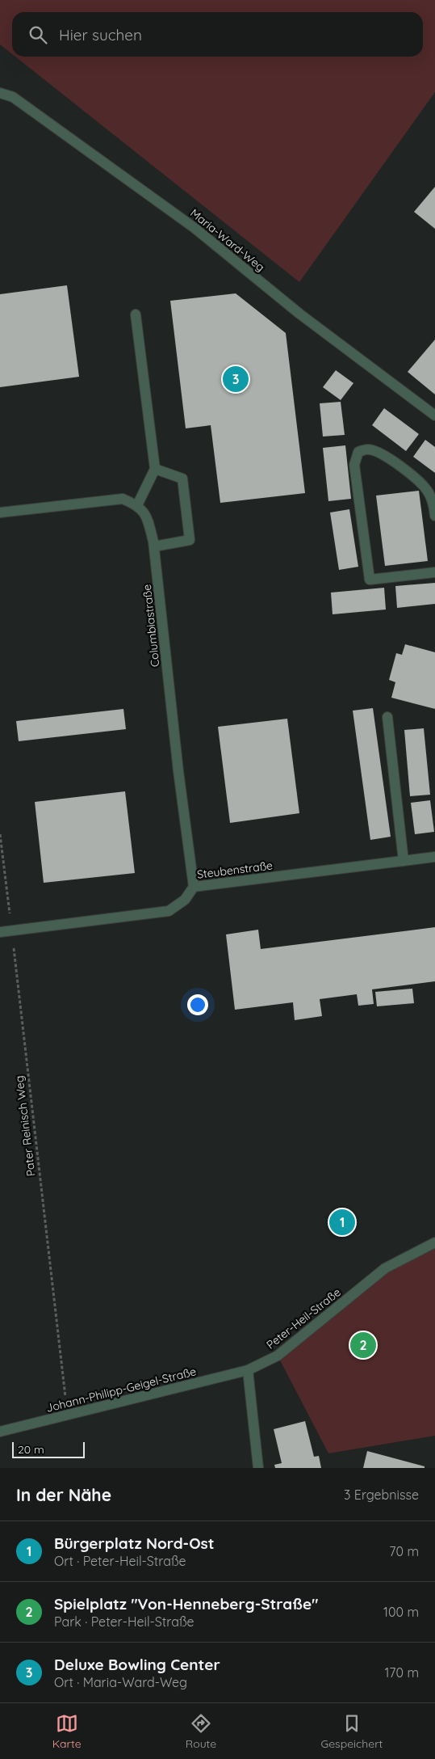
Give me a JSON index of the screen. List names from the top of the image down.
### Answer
{
  "streets": {
    "street": [
      "Maria-Ward-Weg",
      "Columbiastraße",
      "Steubenstraße",
      "Peter-Heil-Straße",
      "Johann-Philipp-Geigel-Straße"
    ],
    "path": ["Pater Reinisch Weg"]
  },
  "crossings": [
    ["Columbiastraße", "Steubenstraße"],
    ["Steubenstraße", "Pater Reinisch Weg"],
    ["Pater Reinisch Weg", "Johann-Philipp-Geigel-Straße"],
    ["Peter-Heil-Straße", "Johann-Philipp-Geigel-Straße"]
  ],
  "scale_bar": "20 m",
  "page": {
    "search": "Hier suchen",
    "pins": ["3", "1", "2"],
    "scale": "20 m",
    "heading": ["In der Nähe", "3 Ergebnisse"],
    "list": [
      {
        "mark": "1",
        "name": "Bürgerplatz Nord-Ost",
        "note": "Ort · Peter-Heil-Straße",
        "value": "70 m"
      },
      {
        "mark": "2",
        "name": "Spielplatz \"Von-Henneberg-Straße\"",
        "note": "Park · Peter-Heil-Straße",
        "value": "100 m"
      },
      {
        "mark": "3",
        "name": "Deluxe Bowling Center",
        "note": "Ort · Maria-Ward-Weg",
        "value": "170 m"
      }
    ],
    "nav": ["Karte", "Route", "Gespeichert"]
  }
}
